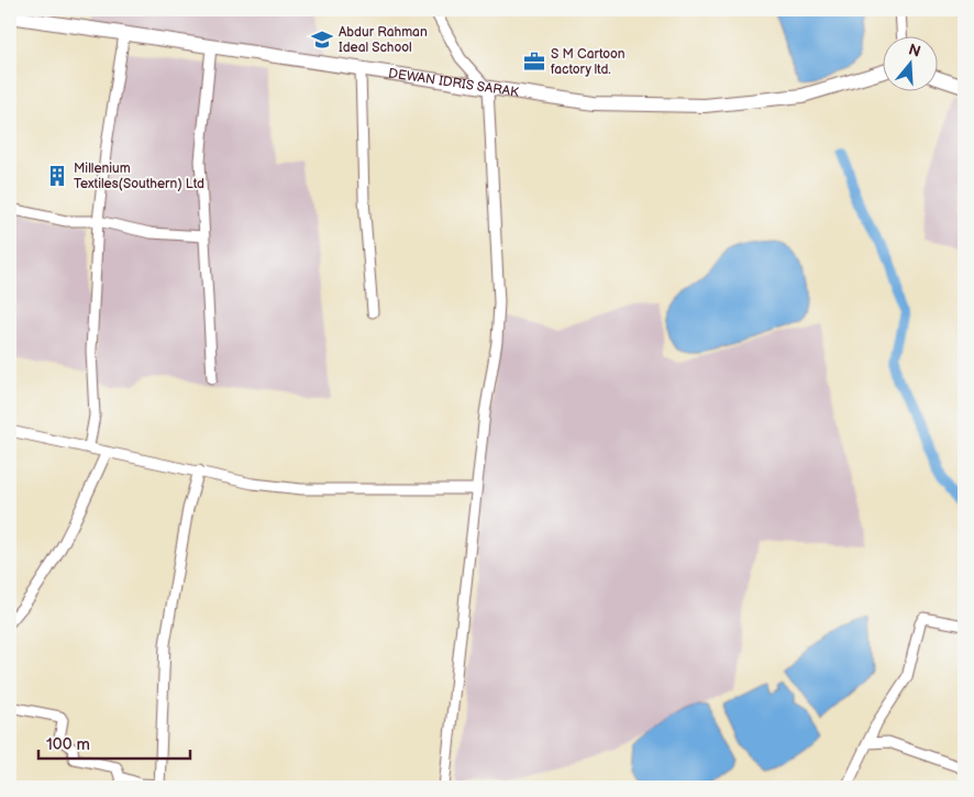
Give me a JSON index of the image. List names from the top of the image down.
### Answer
{
  "streets": {
    "main road": ["DEWAN IDRIS SARAK"]
  },
  "places": {
    "school or university": ["Abdur Rahman Ideal School"],
    "office": ["S M Cartoon factory ltd."],
    "building": ["Millenium Textiles(Southern) Ltd"]
  },
  "scale_bar": "100 m",
  "north": "top"
}
